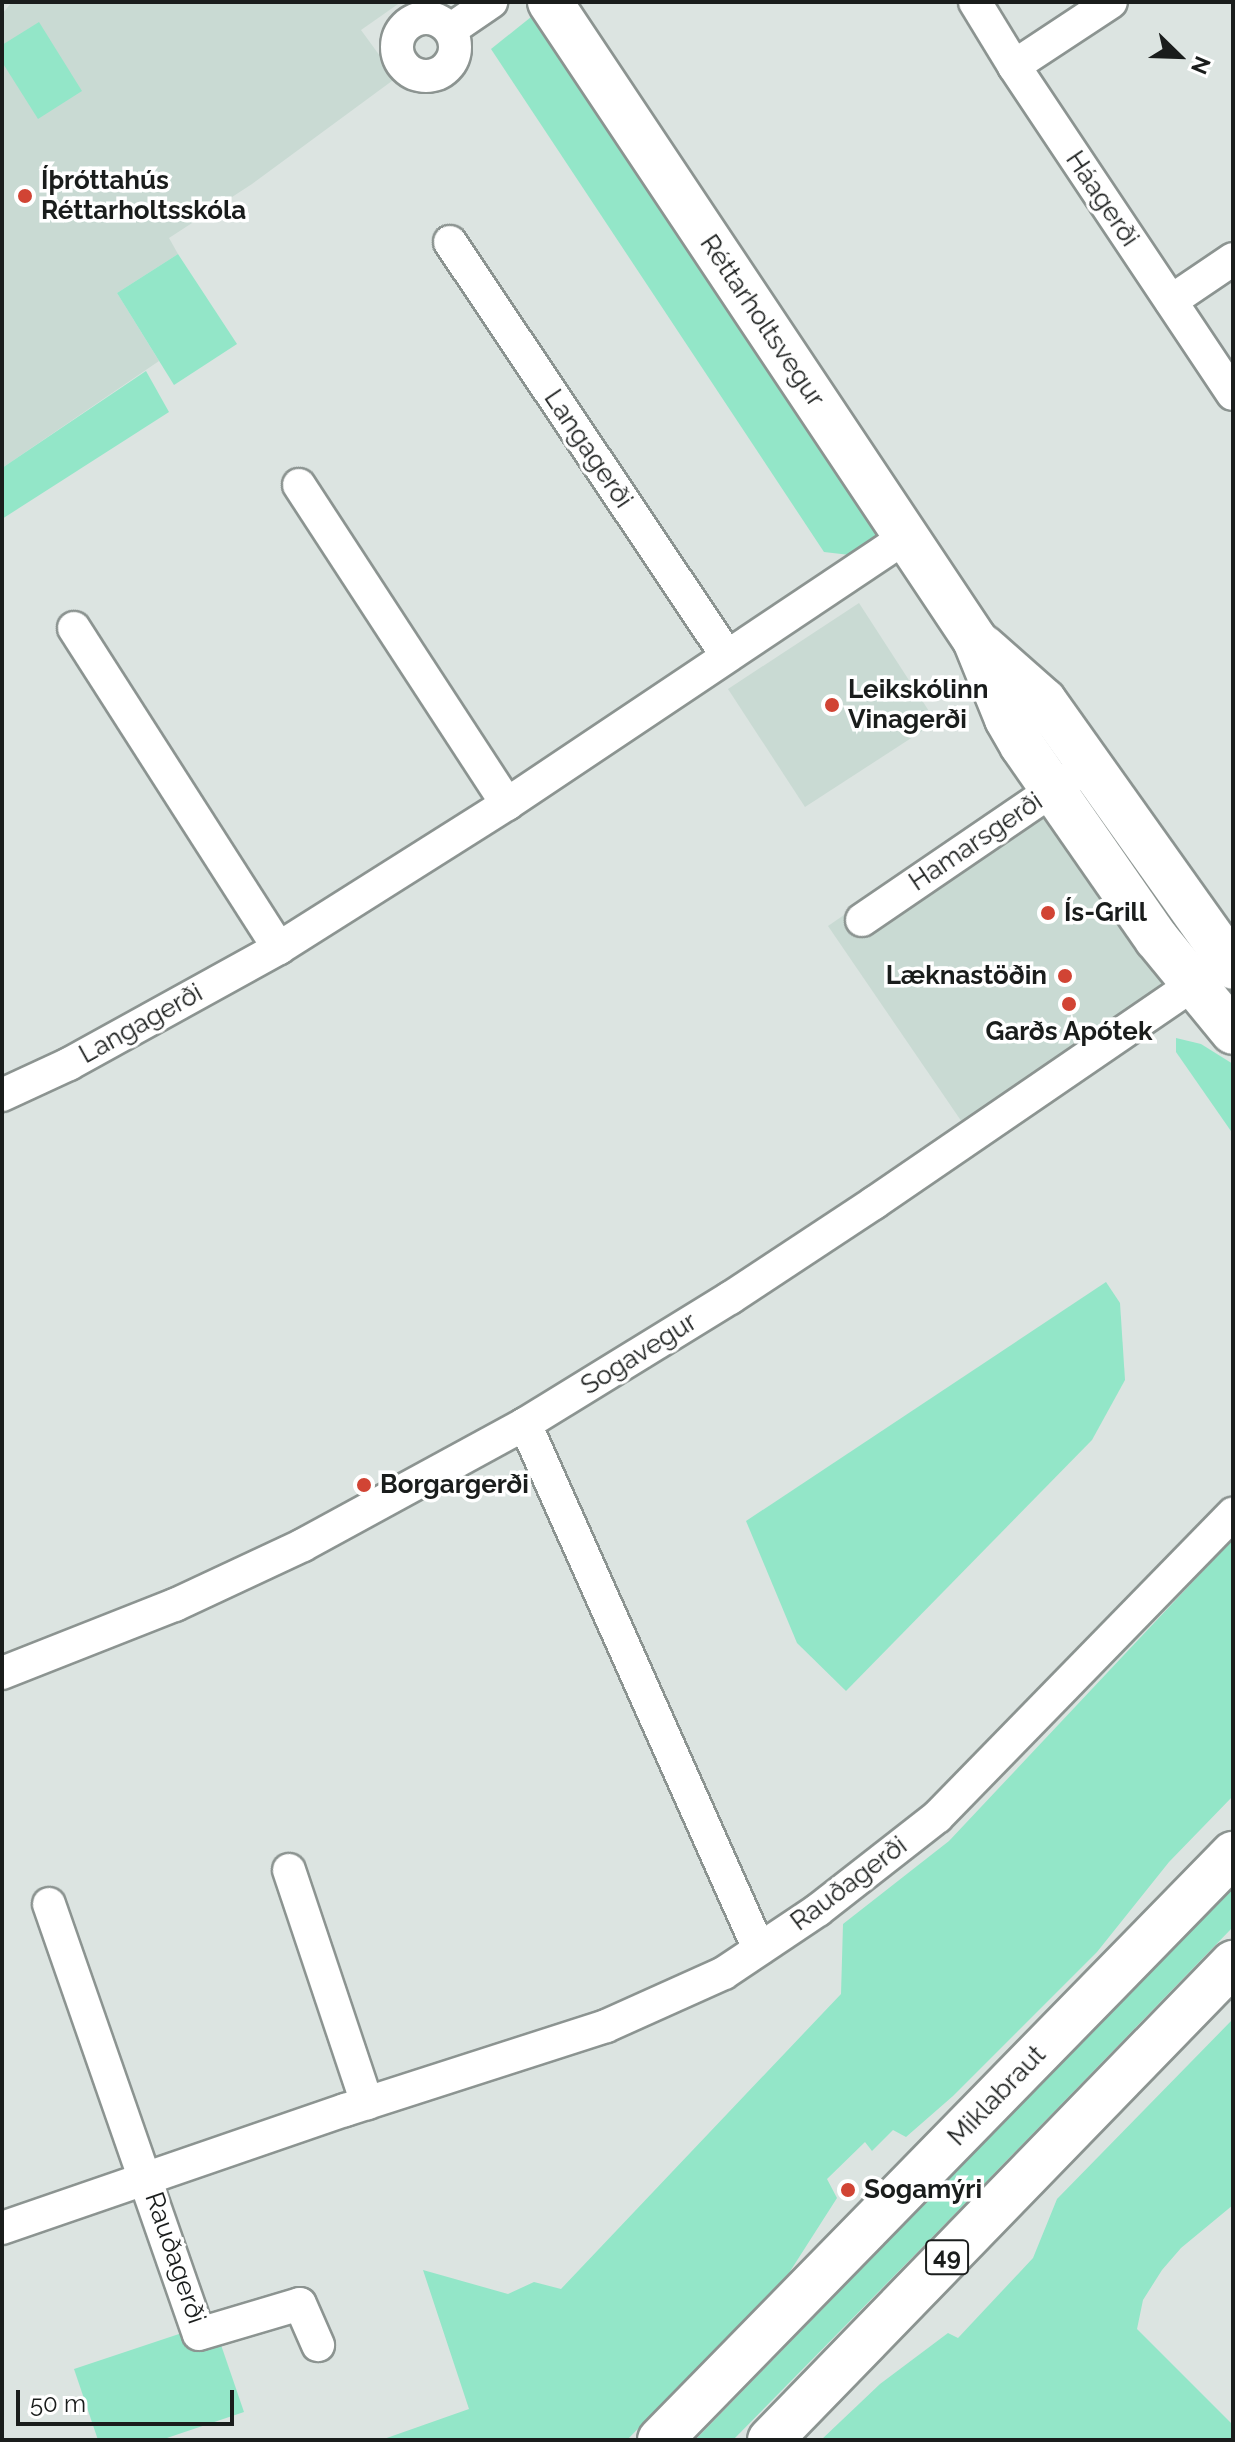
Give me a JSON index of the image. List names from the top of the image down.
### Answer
{
  "streets": {
    "main road": ["Réttarholtsvegur", "Miklabraut", "49"],
    "street": [
      "Háagerði",
      "Langagerði",
      "Hamarsgerði",
      "Sogavegur",
      "Rauðagerði"
    ]
  },
  "crossings": [
    ["Réttarholtsvegur", "Langagerði"],
    ["Réttarholtsvegur", "Hamarsgerði"],
    ["Réttarholtsvegur", "Sogavegur"]
  ],
  "places": [
    "Íþróttahús Réttarholtsskóla",
    "Leikskólinn Vinagerði",
    "Ís-Grill",
    "Læknastöðin",
    "Garðs Apótek",
    "Borgargerði",
    "Sogamýri"
  ],
  "scale_bar": "50 m",
  "north": "bottom right"
}
